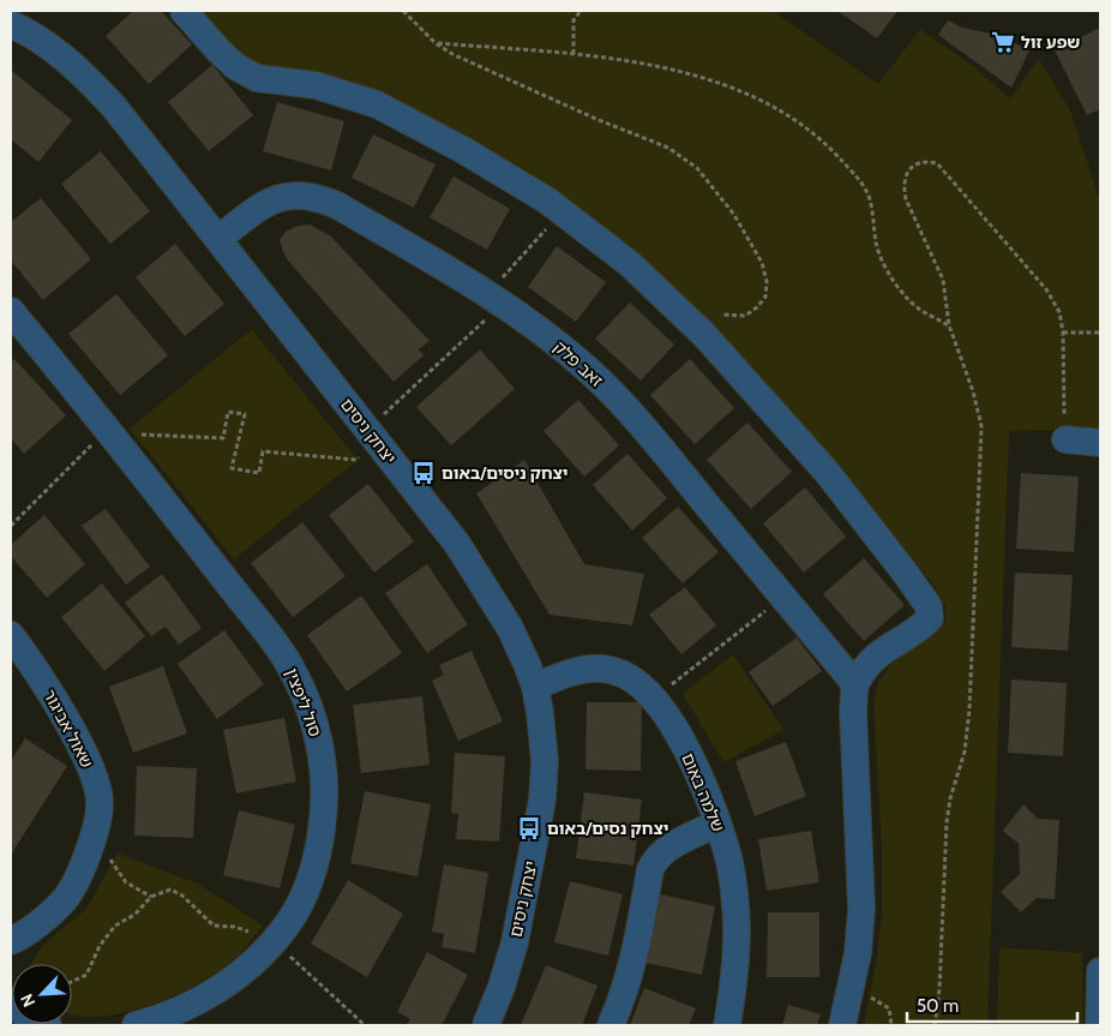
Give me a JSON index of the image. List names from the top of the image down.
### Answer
{
  "streets": {
    "street": [
      "זאב פלק",
      "יצחק ניסים",
      "סול ליפצין",
      "שאול אביגור",
      "שלמה באום"
    ]
  },
  "crossings": [
    ["זאב פלק", "יצחק ניסים"],
    ["יצחק ניסים", "שלמה באום"]
  ],
  "places": {
    "supermarket": ["שפע זול"],
    "bus stop": ["יצחק ניסים/באום", "יצחק נסים/באום"]
  },
  "scale_bar": "50 m",
  "north": "bottom left"
}
